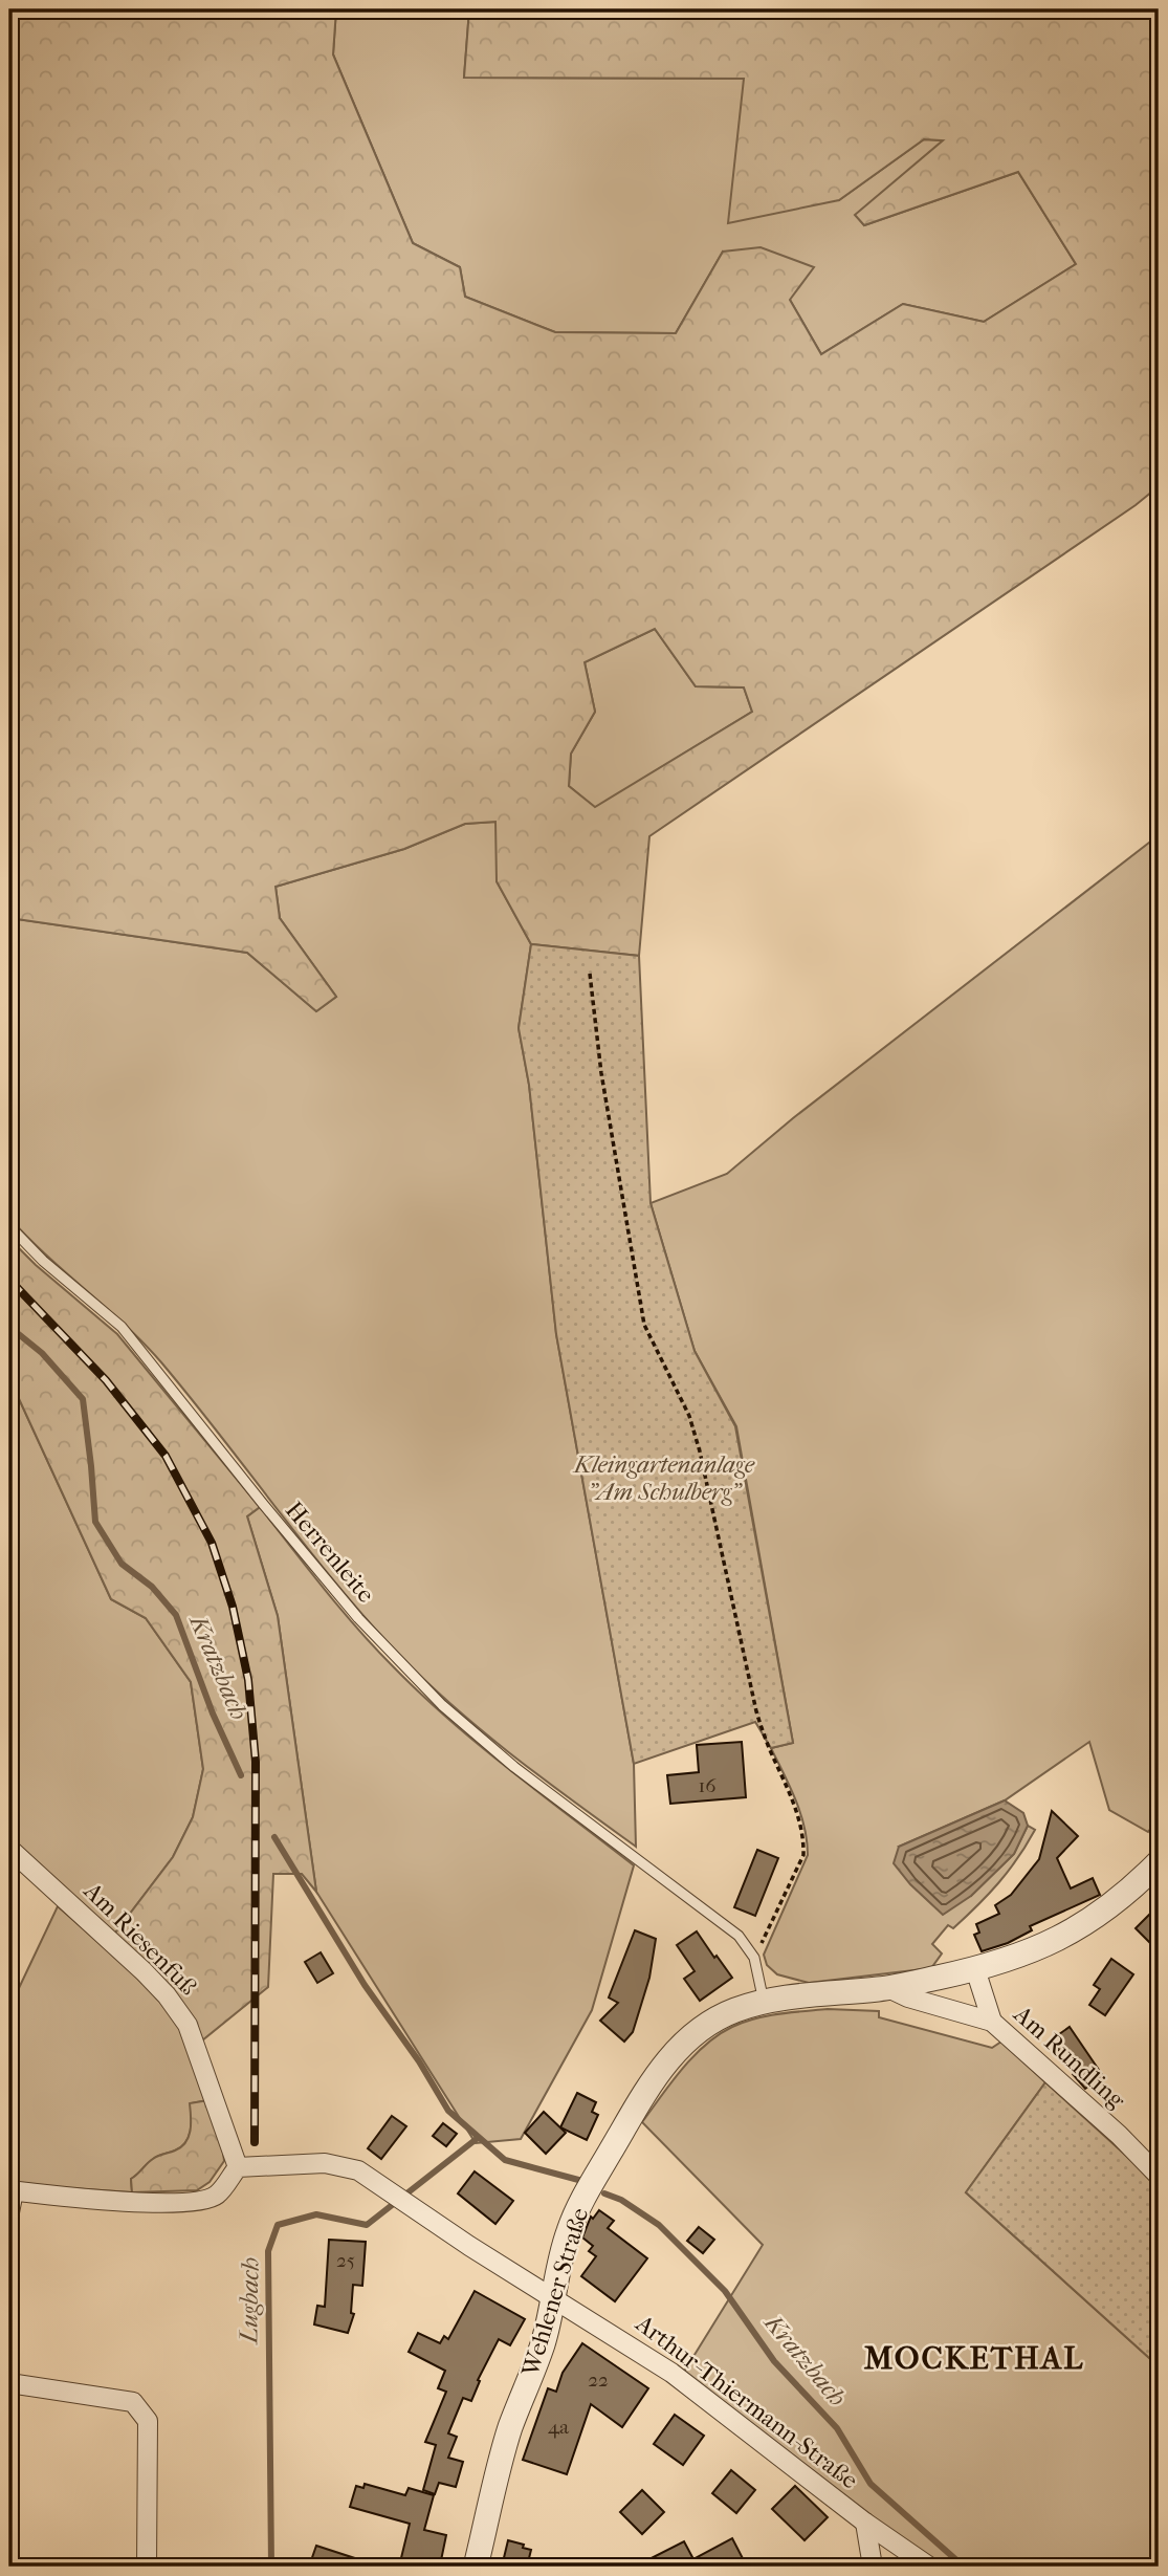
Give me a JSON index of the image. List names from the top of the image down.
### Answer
{
  "streets": {
    "street": [
      "Am Riesenfuß",
      "Am Rundling",
      "Wehlener Straße",
      "Arthur-Thiermann-Straße"
    ],
    "lane": ["Herrenleite"]
  },
  "crossings": [
    ["Am Riesenfuß", "Arthur-Thiermann-Straße"],
    ["Am Rundling", "Wehlener Straße"],
    ["Wehlener Straße", "Arthur-Thiermann-Straße"]
  ],
  "districts": ["MOCKETHAL"],
  "water": ["Kratzbach", "Lugbach"],
  "parks": ["Kleingartenanlage \"Am Schulberg\""],
  "house_numbers": [
    "16",
    "25",
    "22",
    "4a"
  ]
}
